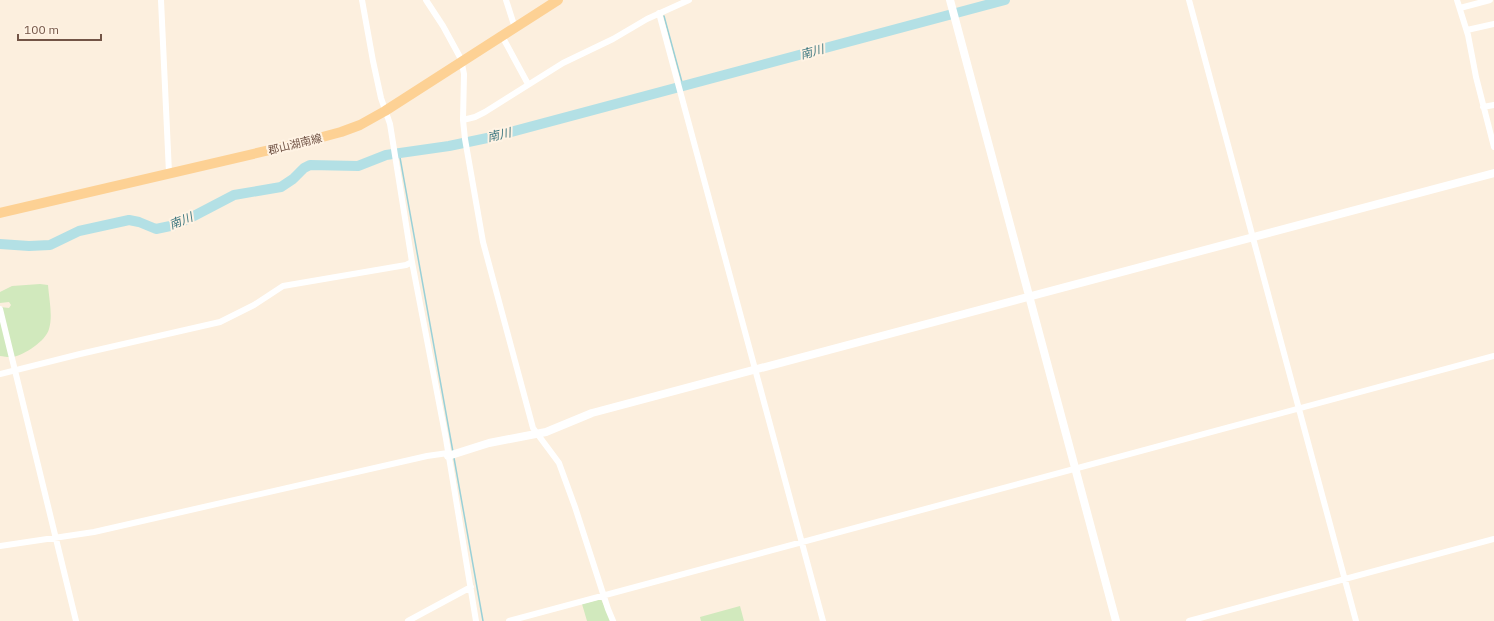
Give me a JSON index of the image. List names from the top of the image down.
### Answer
{
  "streets": {
    "main road": ["郡山湖南線"]
  },
  "water": ["南川"],
  "scale_bar": "100 m"
}
